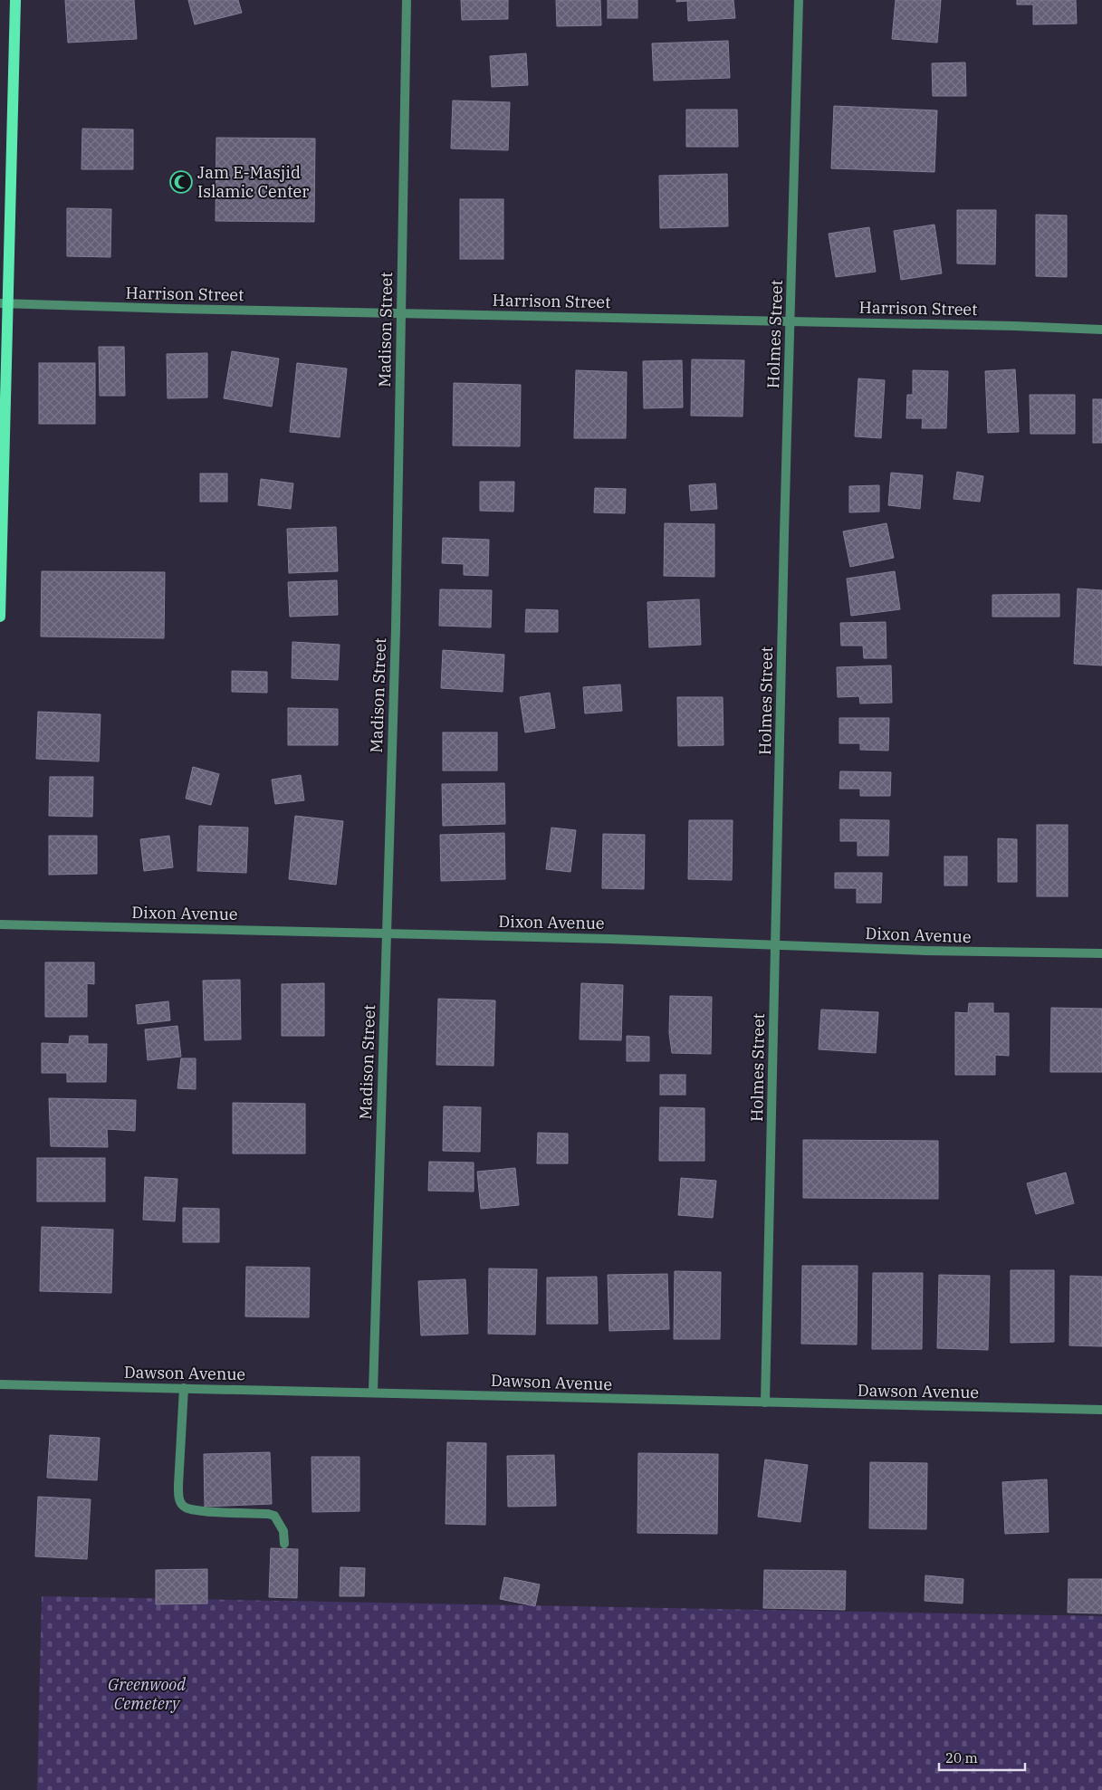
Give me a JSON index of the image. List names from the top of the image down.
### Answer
{
  "streets": {
    "street": [
      "Harrison Street",
      "Madison Street",
      "Holmes Street",
      "Dixon Avenue",
      "Dawson Avenue"
    ]
  },
  "crossings": [
    ["Harrison Street", "Madison Street"],
    ["Harrison Street", "Holmes Street"],
    ["Madison Street", "Dixon Avenue"],
    ["Madison Street", "Dawson Avenue"],
    ["Holmes Street", "Dixon Avenue"],
    ["Holmes Street", "Dawson Avenue"]
  ],
  "parks": ["Greenwood Cemetery"],
  "places": {
    "mosque": ["Jam E-Masjid Islamic Center"]
  },
  "scale_bar": "20 m"
}
